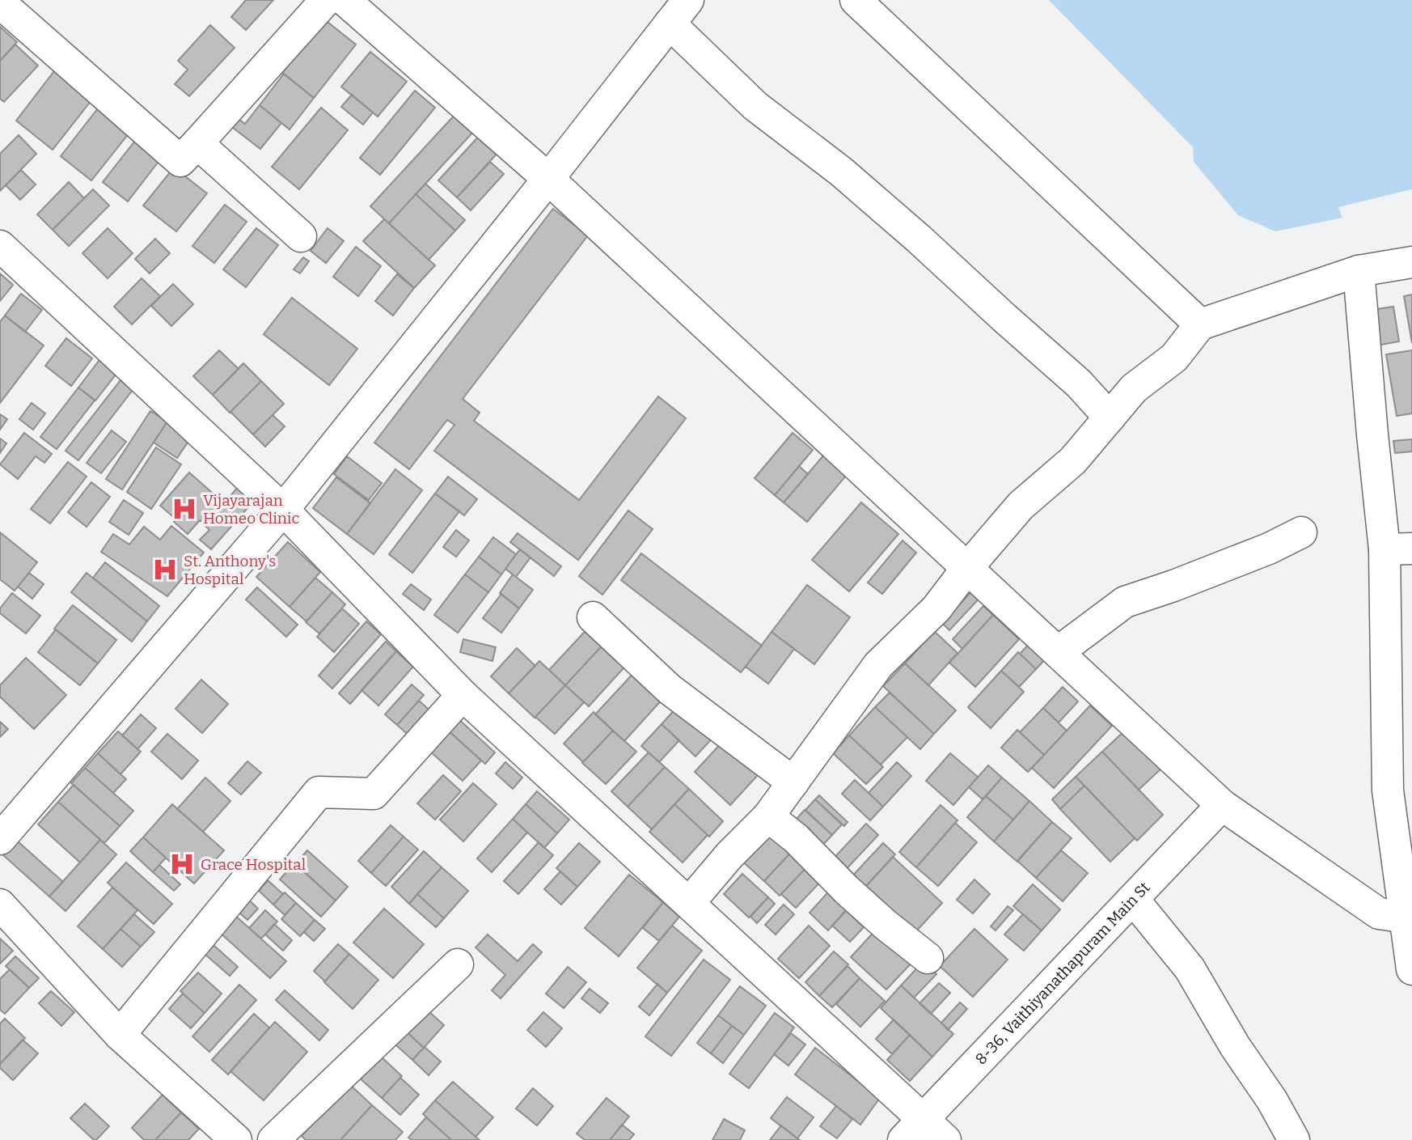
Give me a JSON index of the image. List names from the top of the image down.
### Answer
{
  "streets": {
    "street": ["8-36, Vaithiyanathapuram Main St"]
  },
  "places": {
    "hospital": ["Vijayarajan Homeo Clinic", "St. Anthony's Hospital", "Grace Hospital"]
  }
}
